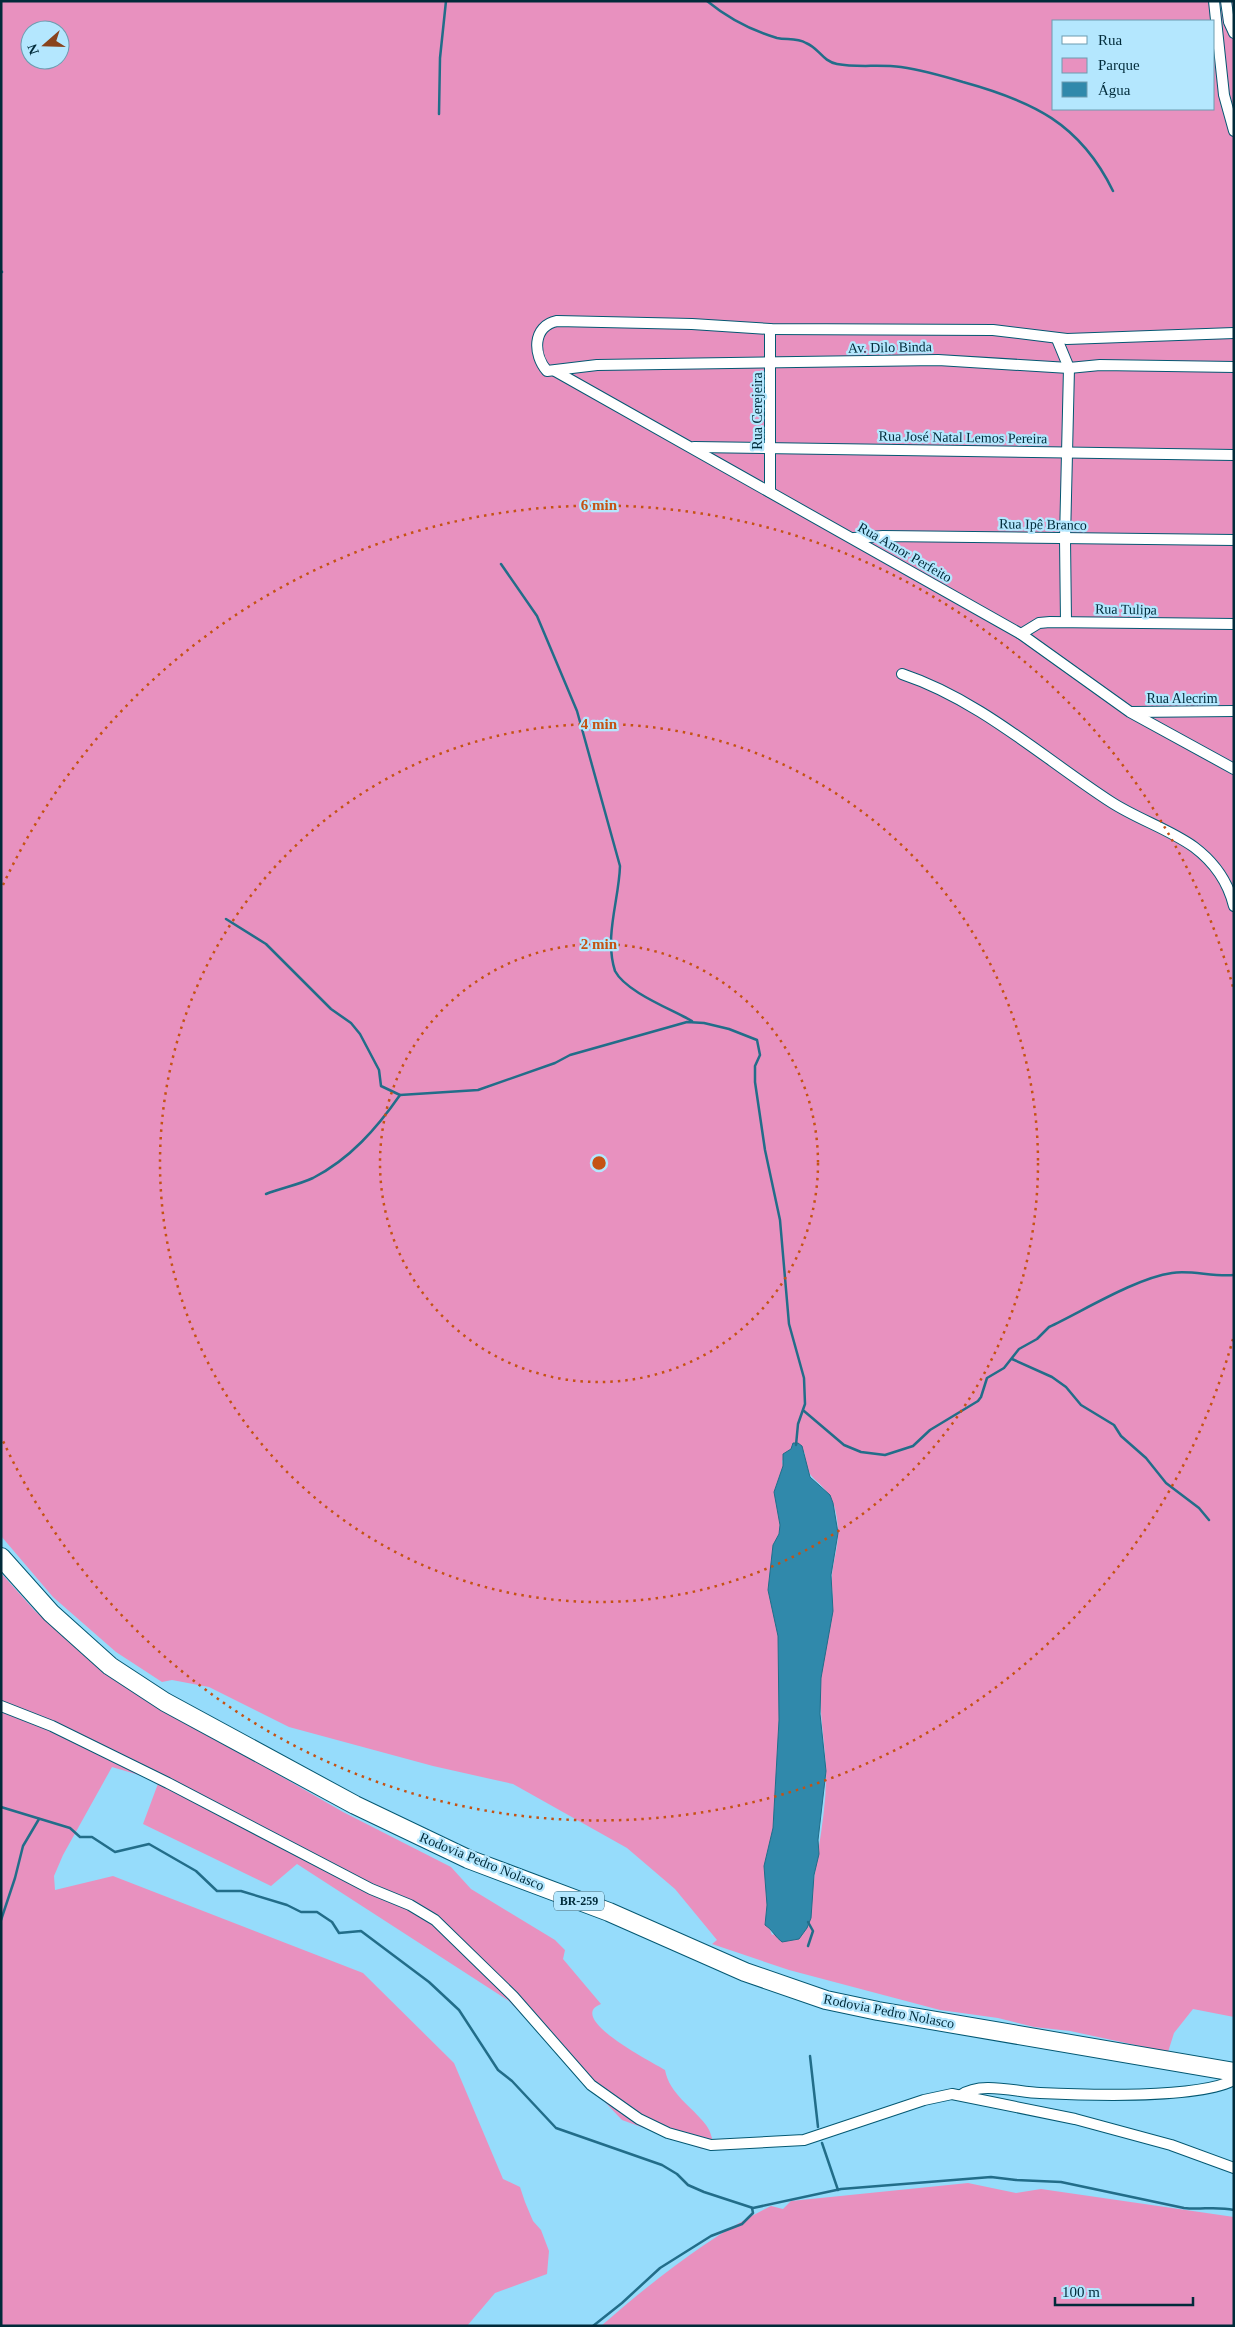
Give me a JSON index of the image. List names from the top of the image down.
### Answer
{
  "streets": {
    "highway": ["Rodovia Pedro Nolasco", "BR-259"],
    "street": [
      "Av. Dilo Binda",
      "Rua Cerejeira",
      "Rua José Natal Lemos Pereira",
      "Rua Ipê Branco",
      "Rua Amor Perfeito",
      "Rua Tulipa",
      "Rua Alecrim"
    ]
  },
  "crossings": [
    ["Av. Dilo Binda", "Rua Cerejeira"],
    ["Av. Dilo Binda", "Rua Amor Perfeito"],
    ["Rua Cerejeira", "Rua José Natal Lemos Pereira"],
    ["Rua Cerejeira", "Rua Amor Perfeito"],
    ["Rua José Natal Lemos Pereira", "Rua Amor Perfeito"],
    ["Rua Ipê Branco", "Rua Amor Perfeito"],
    ["Rua Amor Perfeito", "Rua Tulipa"],
    ["Rua Amor Perfeito", "Rua Alecrim"]
  ],
  "legend": ["Rua", "Parque", "Água"],
  "scale_bar": "100 m",
  "north": "left",
  "rings": ["6 min", "4 min", "2 min"]
}
